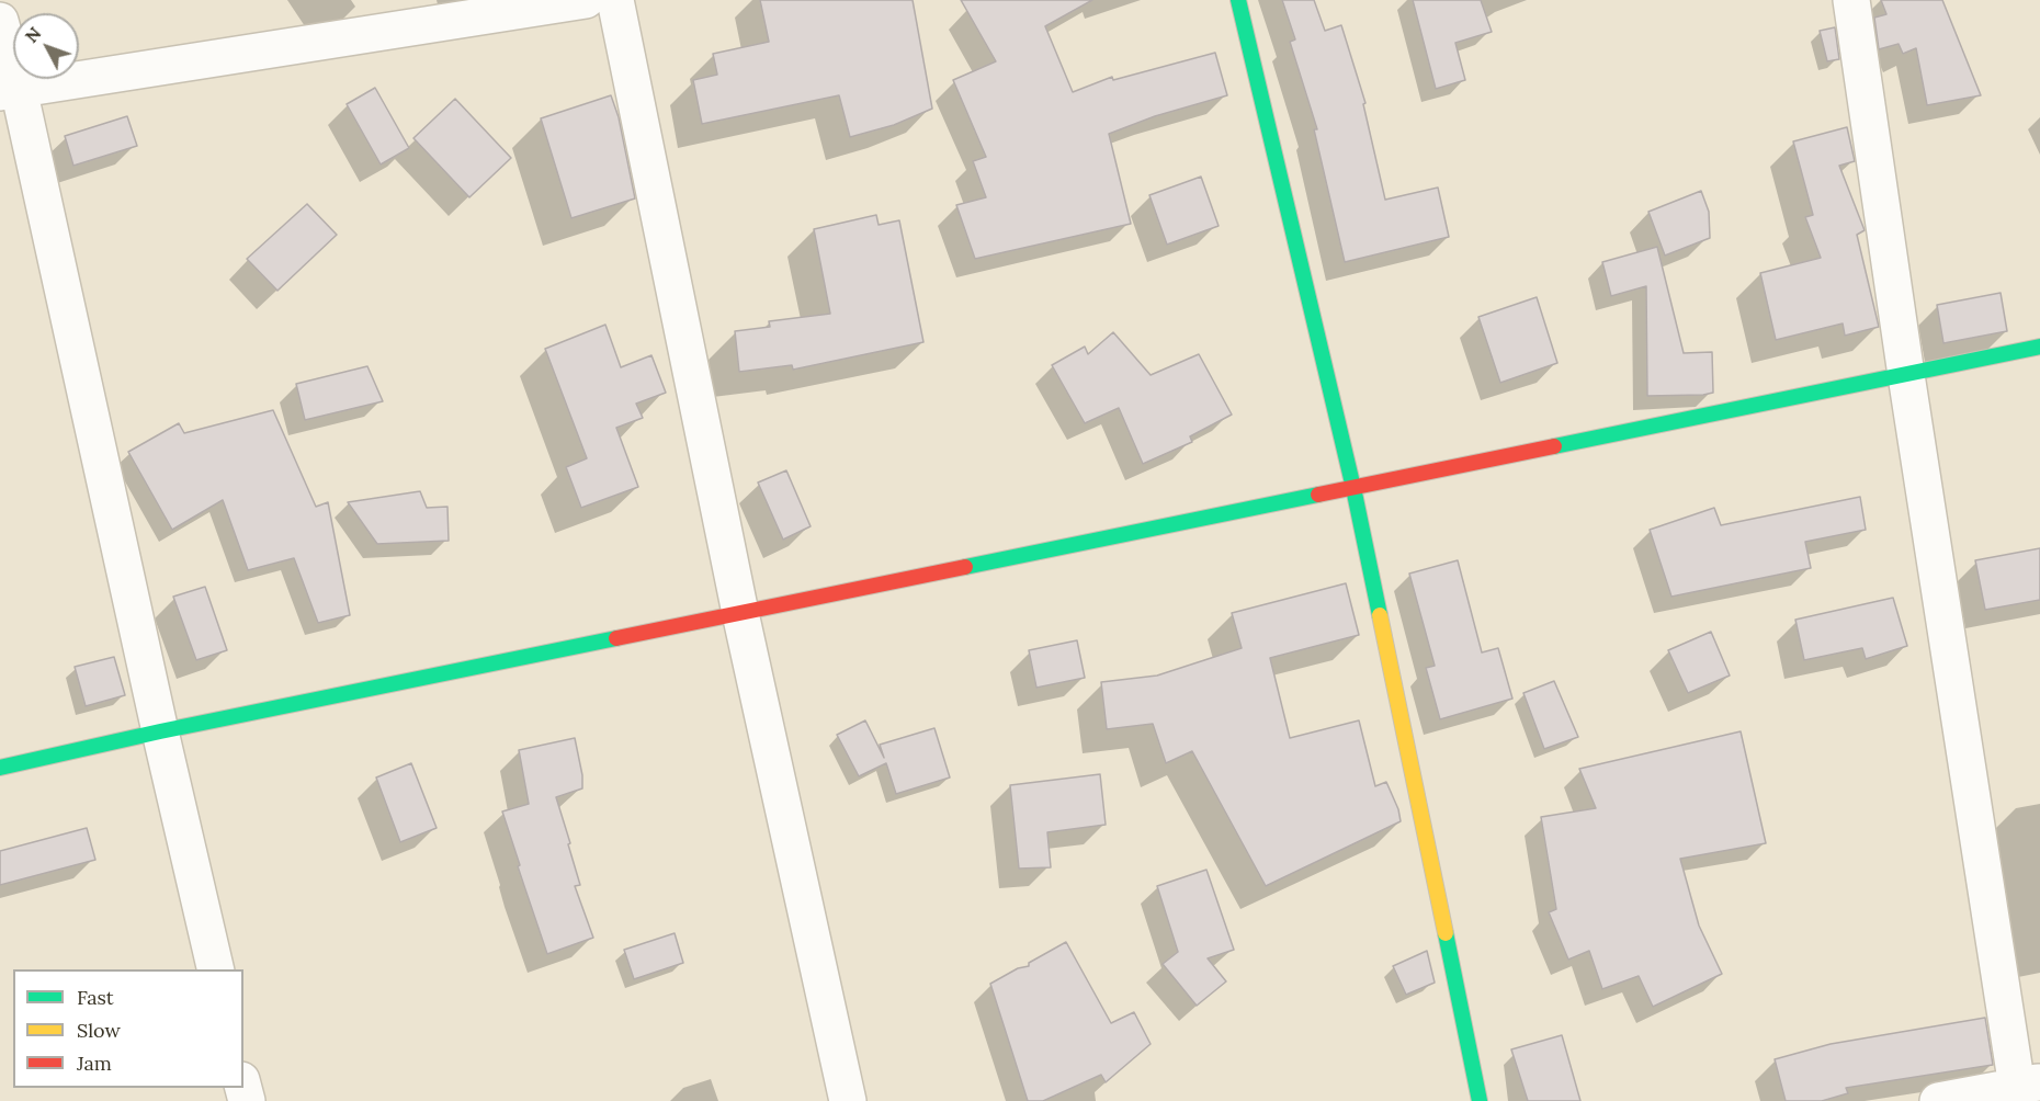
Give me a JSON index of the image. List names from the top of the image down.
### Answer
{
  "legend": ["Fast", "Slow", "Jam"],
  "north": "top left"
}
